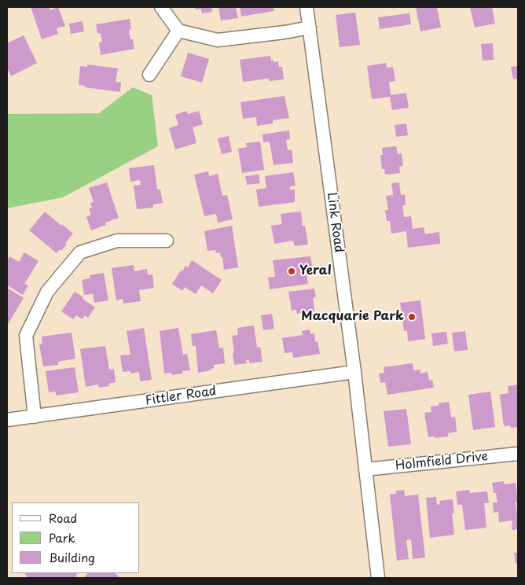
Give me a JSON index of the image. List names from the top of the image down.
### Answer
{
  "streets": {
    "street": ["Link Road", "Fittler Road", "Holmfield Drive"]
  },
  "crossings": [
    ["Link Road", "Fittler Road"],
    ["Link Road", "Holmfield Drive"]
  ],
  "places": ["Yeral", "Macquarie Park"],
  "legend": ["Road", "Park", "Building"]
}
